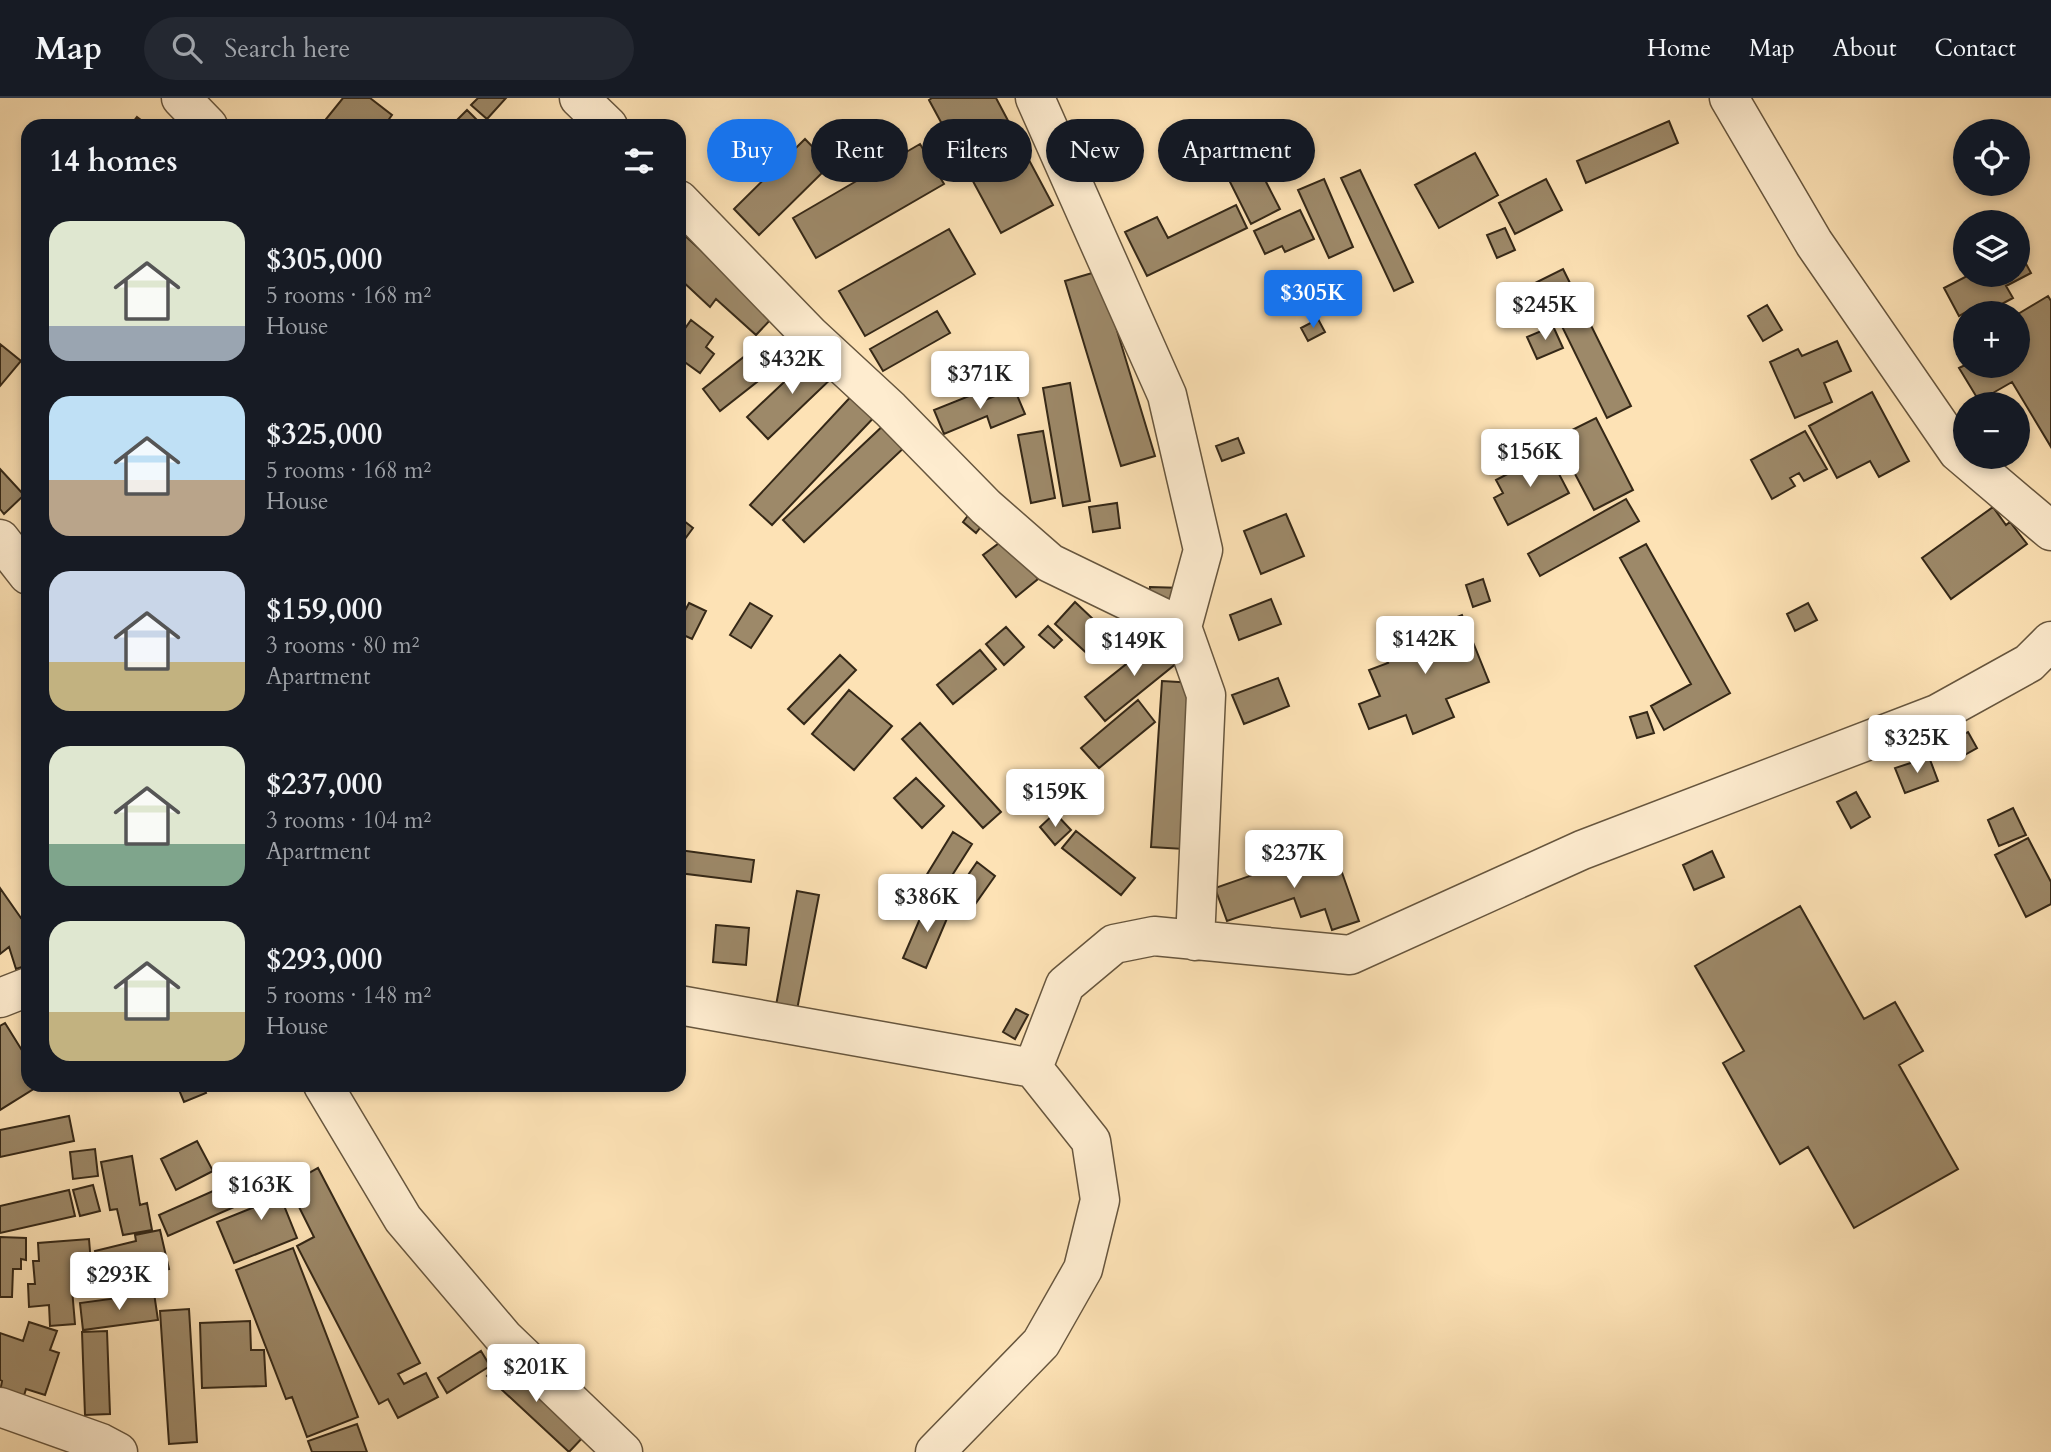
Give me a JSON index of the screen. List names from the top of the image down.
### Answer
{
  "page": {
    "header": "Map",
    "search": "Search here",
    "nav": [
      "Home",
      "Map",
      "About",
      "Contact"
    ],
    "map_buttons": ["+", "−"],
    "chip": [
      "Buy",
      "Rent",
      "Filters",
      "New",
      "Apartment"
    ],
    "heading": "14 homes",
    "list": [
      {
        "name": "$305,000",
        "note": "5 rooms · 168 m² · House"
      },
      {
        "name": "$325,000",
        "note": "5 rooms · 168 m² · House"
      },
      {
        "name": "$159,000",
        "note": "3 rooms · 80 m² · Apartment"
      },
      {
        "name": "$237,000",
        "note": "3 rooms · 104 m² · Apartment"
      },
      {
        "name": "$293,000",
        "note": "5 rooms · 148 m² · House"
      }
    ],
    "price": [
      "$305K",
      "$245K",
      "$432K",
      "$371K",
      "$156K",
      "$142K",
      "$149K",
      "$325K",
      "$159K",
      "$237K",
      "$386K",
      "$163K",
      "$293K",
      "$201K"
    ]
  }
}
